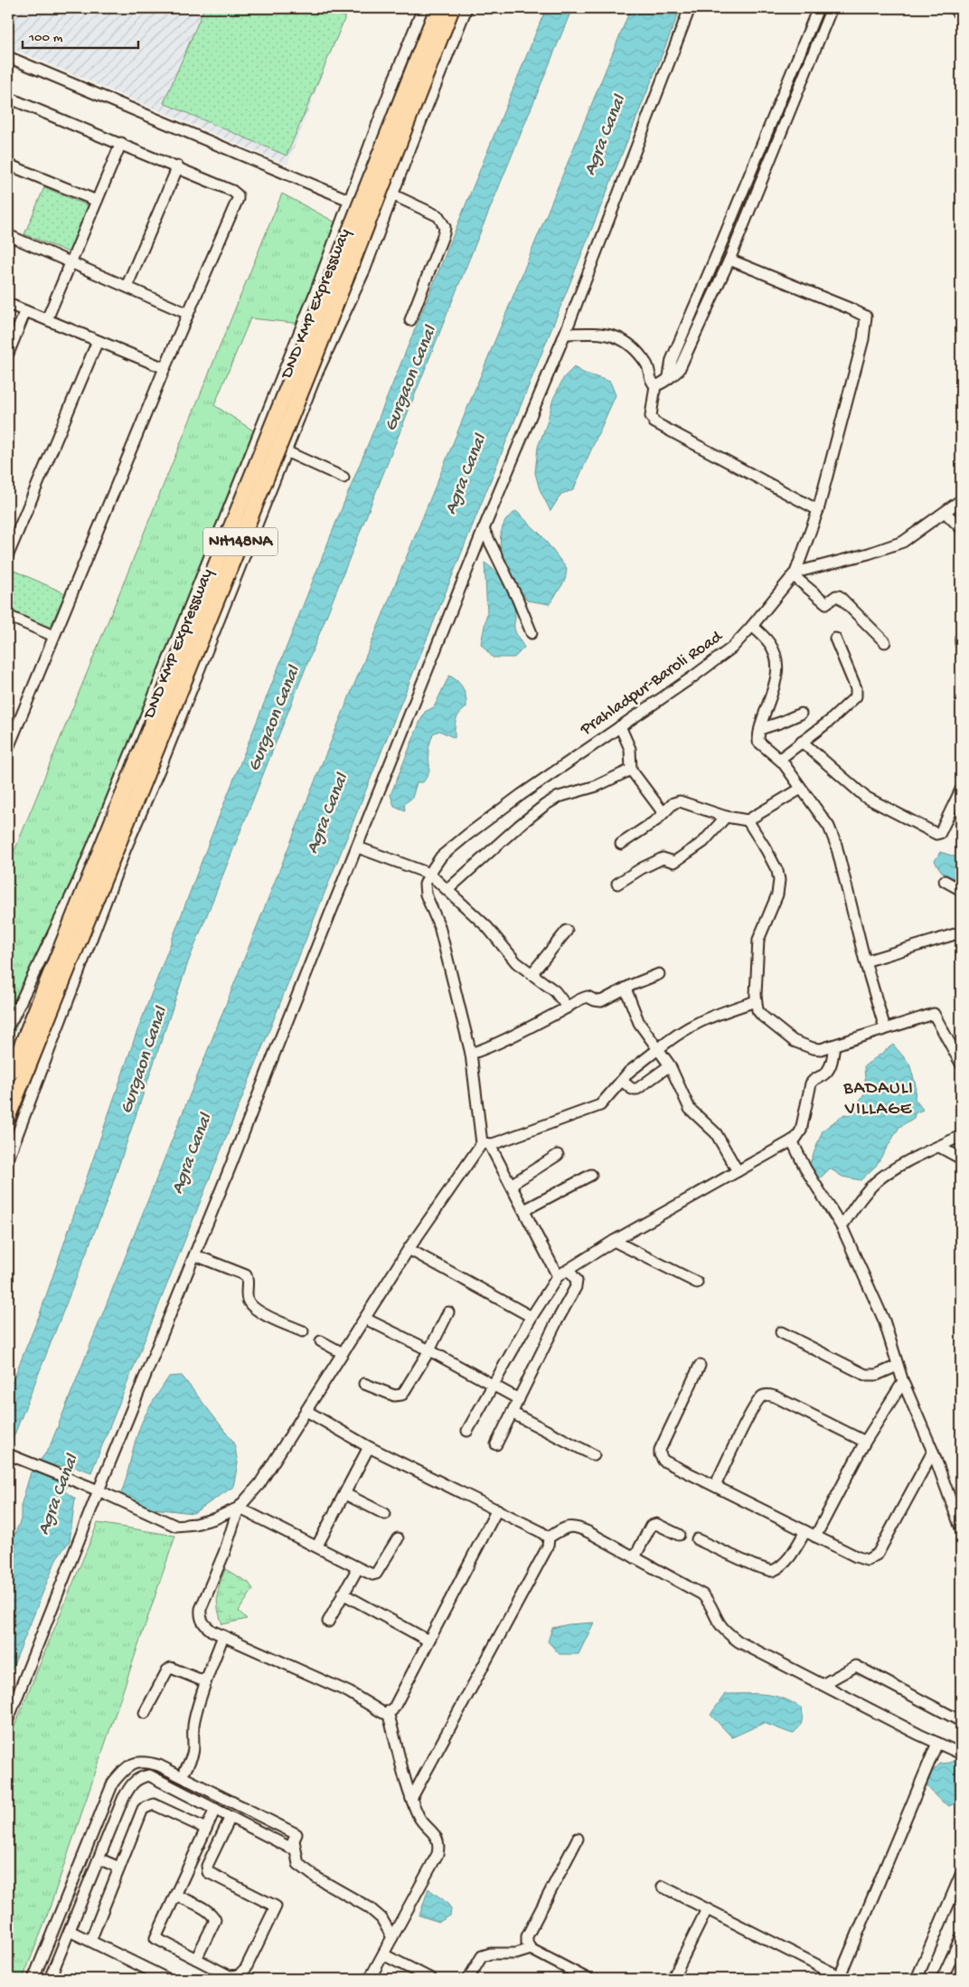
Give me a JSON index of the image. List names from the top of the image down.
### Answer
{
  "streets": {
    "highway": ["DND KMP Expressway", "NH148NA"],
    "street": ["Prahladpur-Baroli Road"]
  },
  "districts": ["BADAULI VILLAGE"],
  "water": ["Agra Canal", "Gurgaon Canal"],
  "scale_bar": "100 m"
}
